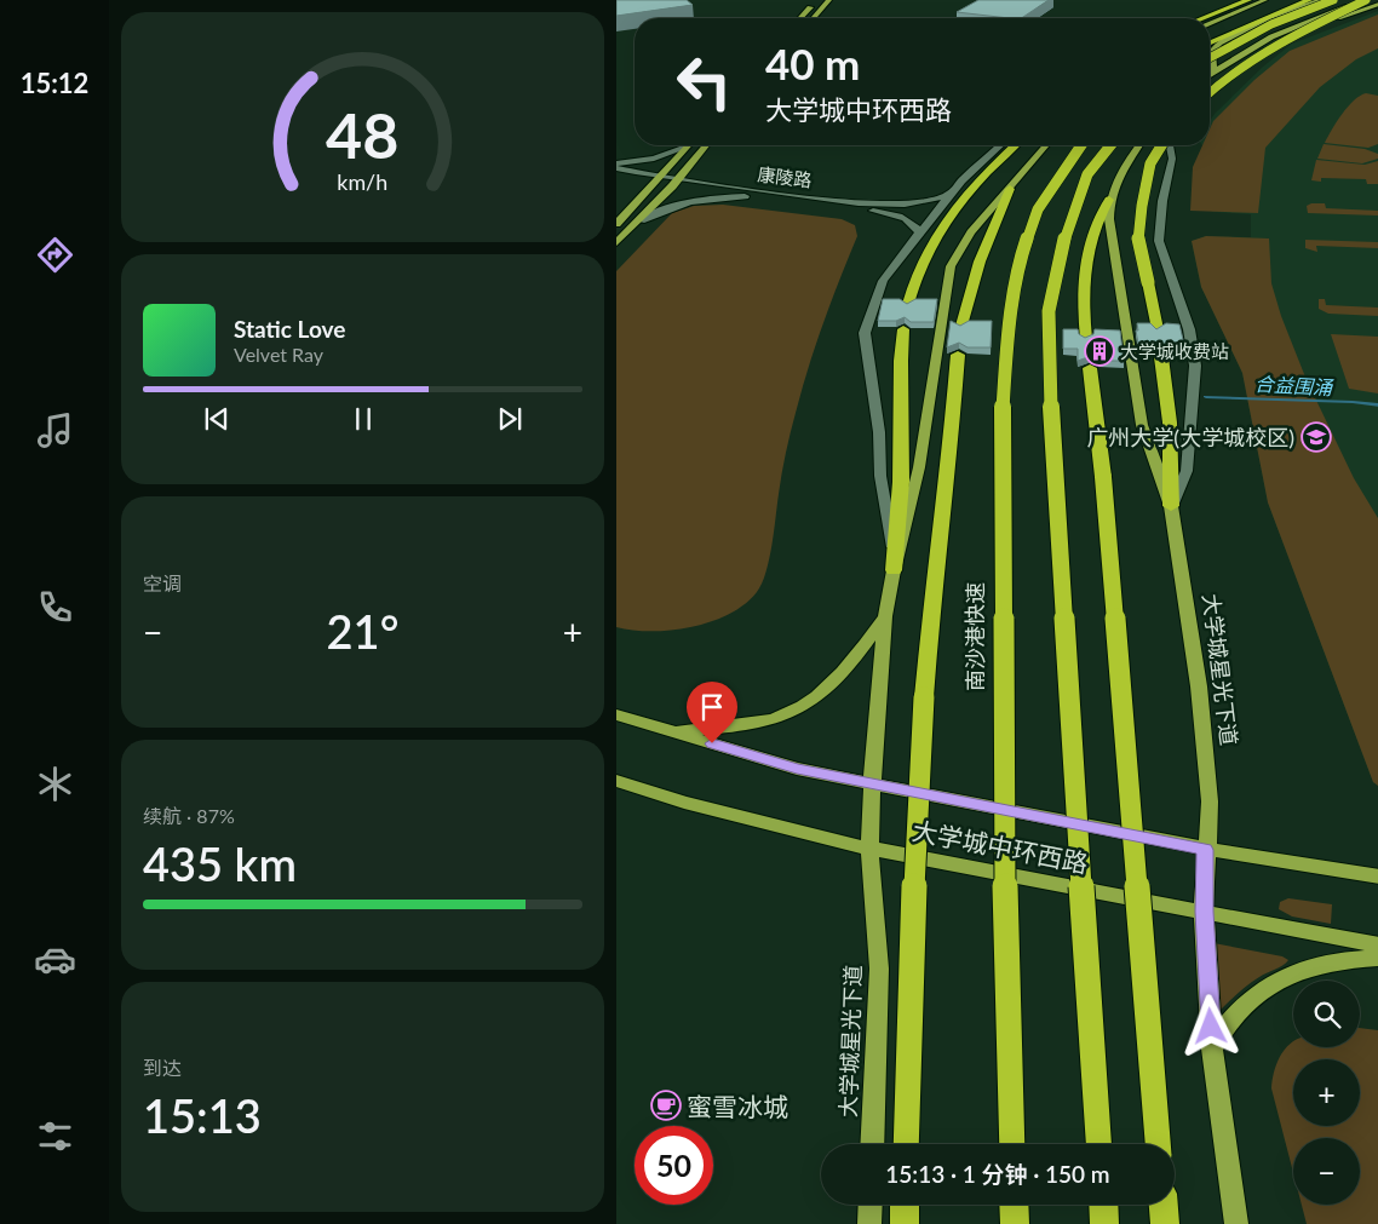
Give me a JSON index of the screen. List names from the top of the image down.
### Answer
{
  "streets": {
    "highway": ["南沙港快速"],
    "main road": ["大学城星光下道", "大学城中环西路"],
    "street": ["康陵路"]
  },
  "crossings": [
    ["大学城星光下道", "大学城中环西路"]
  ],
  "water": ["合益围涌"],
  "places": {
    "building": ["大学城收费站"],
    "school or university": ["广州大学(大学城校区)"],
    "cafe": ["蜜雪冰城"]
  },
  "page": {
    "tabs": "15:12",
    "turn": ["40 m", "大学城中环西路"],
    "song": ["Static Love", "Velvet Ray"],
    "tile": [
      "空调",
      ["续航 · 87%", "435 km"],
      ["到达", "15:13"]
    ],
    "heat": ["−", "21°", "+"],
    "map_buttons": ["+", "−"],
    "limit": "50",
    "trip": "15:13 · 1 分钟 · 150 m",
    "gauge": ["48", "km/h"]
  }
}
